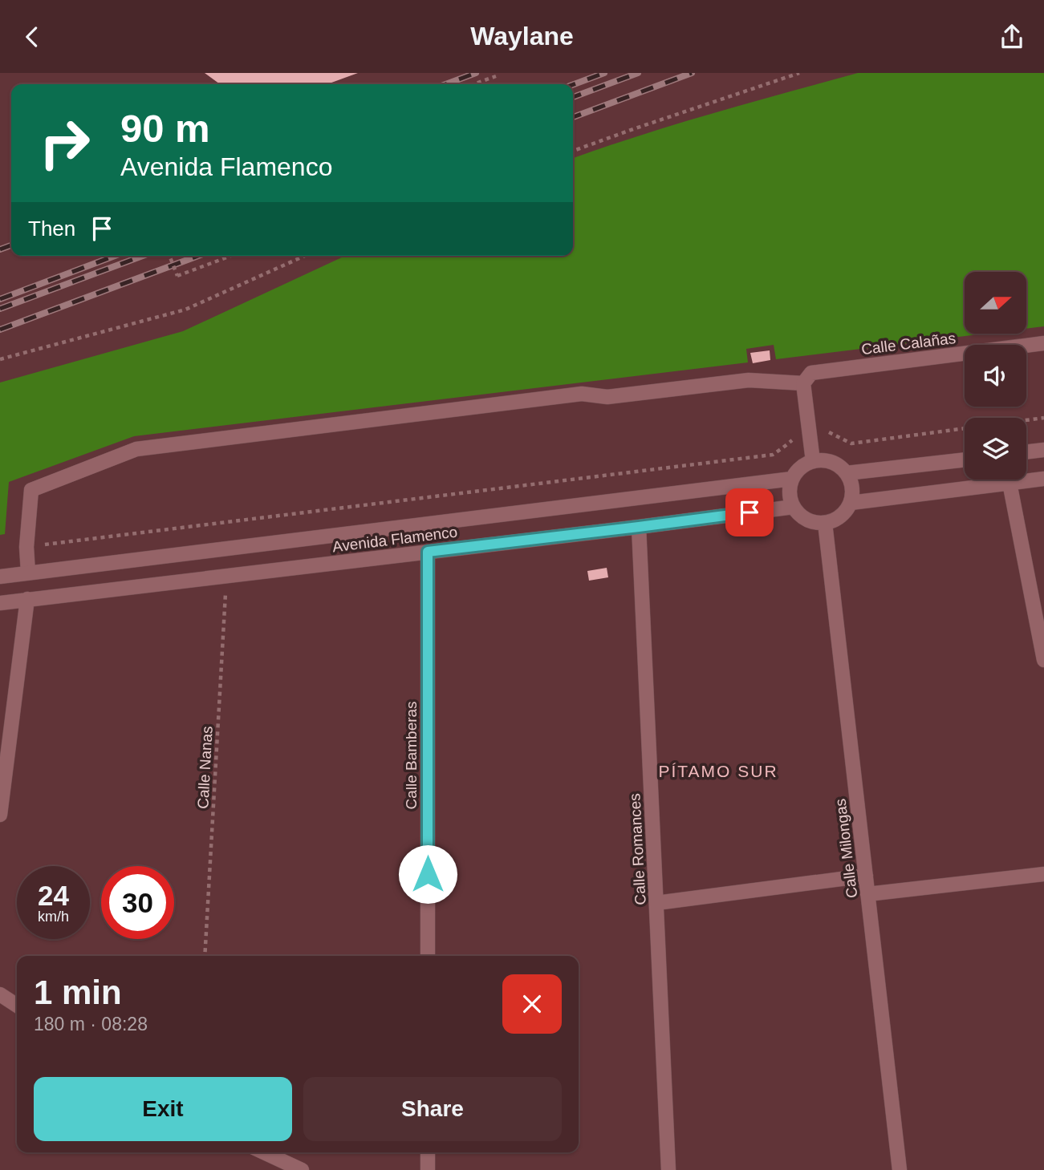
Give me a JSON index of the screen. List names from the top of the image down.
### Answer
{
  "streets": {
    "street": [
      "Calle Calañas",
      "Avenida Flamenco",
      "Calle Bamberas",
      "Calle Milongas",
      "Calle Romances"
    ],
    "path": ["Calle Nanas"]
  },
  "crossings": [
    ["Avenida Flamenco", "Calle Bamberas"],
    ["Avenida Flamenco", "Calle Nanas"],
    ["Avenida Flamenco", "Calle Milongas"],
    ["Avenida Flamenco", "Calle Romances"]
  ],
  "districts": ["PÍTAMO SUR"],
  "north": "right",
  "page": {
    "header": "Waylane",
    "turn": ["90 m", "Avenida Flamenco"],
    "then": "Then",
    "speed": "24 km/h",
    "limit": "30",
    "heading": ["1 min", "180 m · 08:28"],
    "buttons": ["Exit", "Share"]
  }
}
